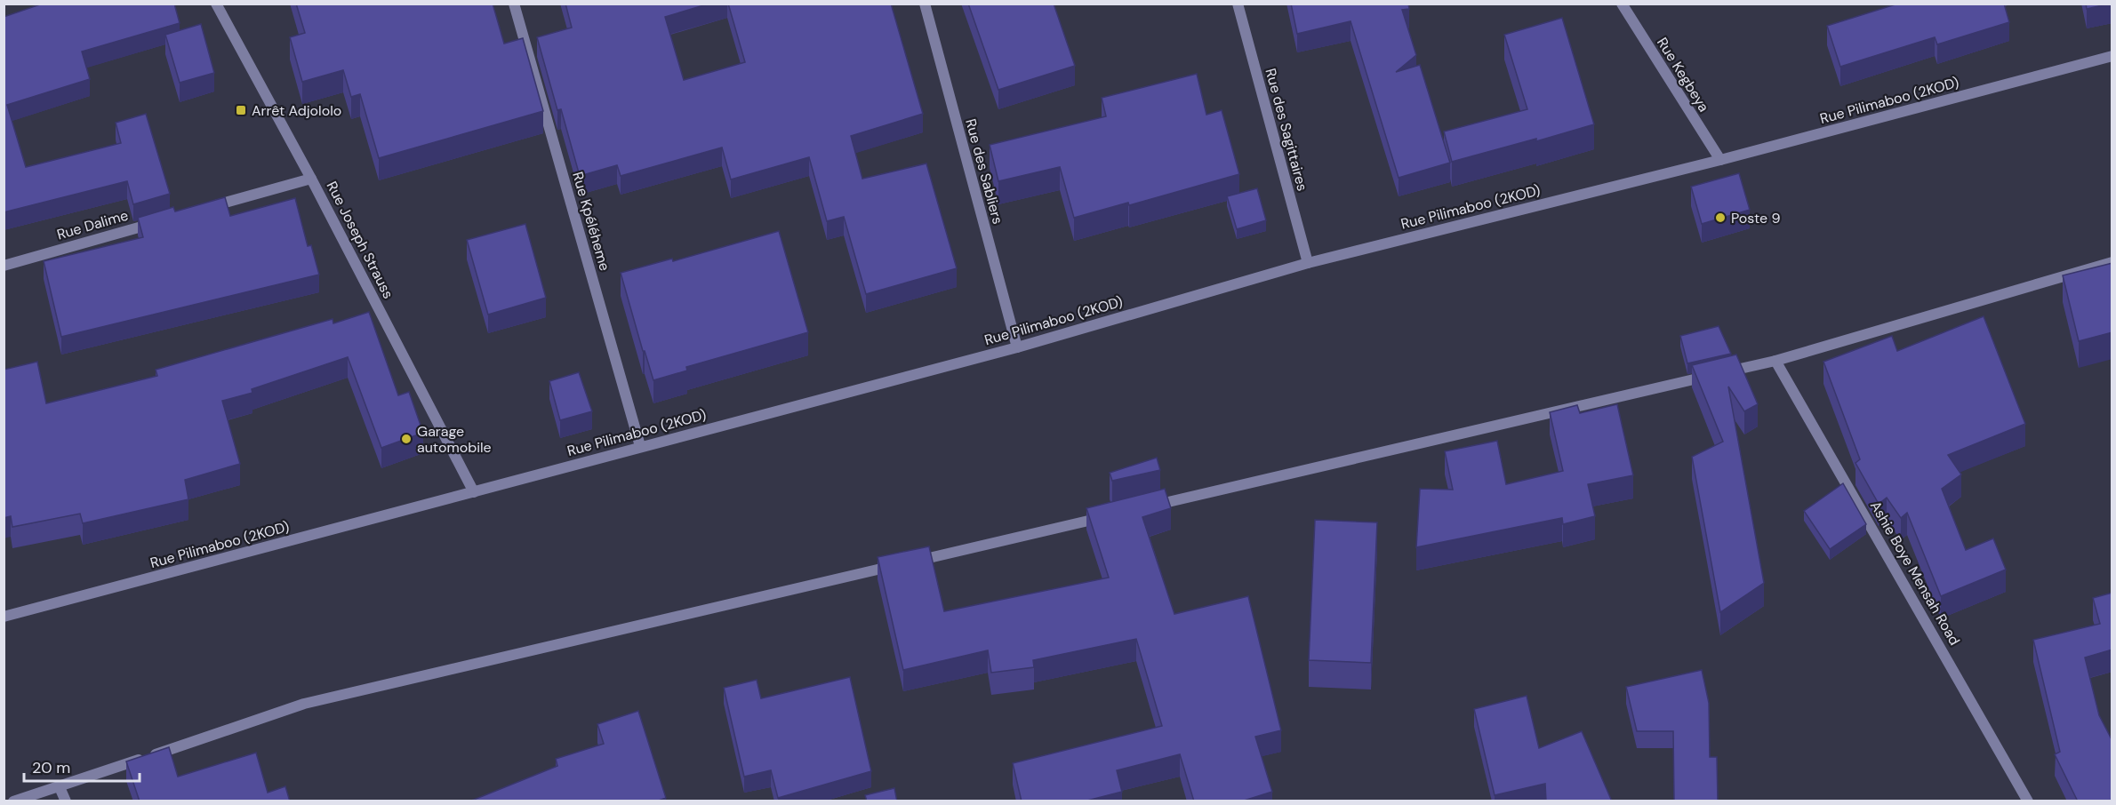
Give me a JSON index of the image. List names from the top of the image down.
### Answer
{
  "streets": {
    "street": [
      "Rue Kegbeya",
      "Rue Pilimaboo (2KOD)",
      "Rue des Sagittaires",
      "Rue des Sabliers",
      "Rue Kpéléheme",
      "Rue Dalime",
      "Rue Joseph Strauss",
      "Ashie Boye Mensah Road"
    ]
  },
  "crossings": [
    ["Rue Kegbeya", "Rue Pilimaboo (2KOD)"],
    ["Rue Pilimaboo (2KOD)", "Rue des Sagittaires"],
    ["Rue Pilimaboo (2KOD)", "Rue des Sabliers"],
    ["Rue Pilimaboo (2KOD)", "Rue Kpéléheme"],
    ["Rue Pilimaboo (2KOD)", "Rue Joseph Strauss"]
  ],
  "places": {
    "transit": ["Arrêt Adjololo"],
    "other": ["Poste 9", "Garage automobile"]
  },
  "scale_bar": "20 m"
}
